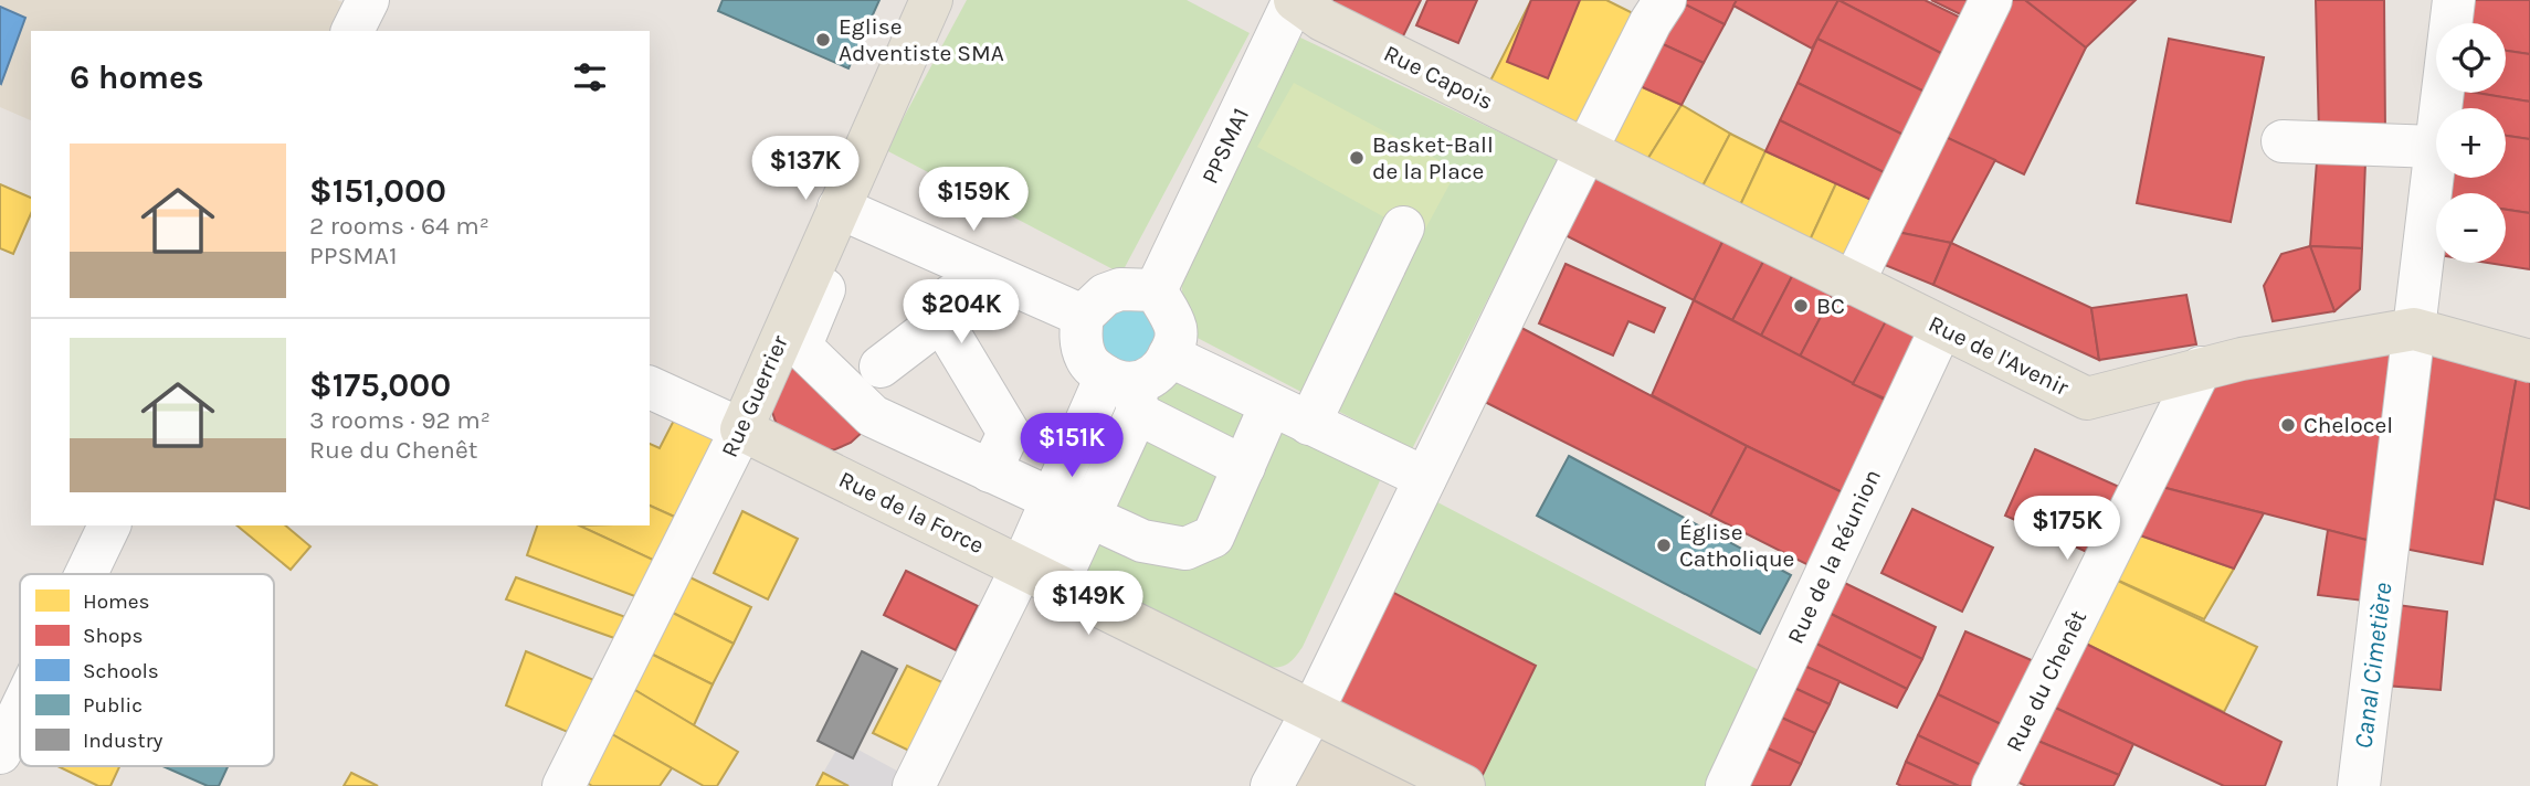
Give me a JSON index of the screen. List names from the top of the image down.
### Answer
{
  "streets": {
    "main road": [
      "Rue Capois",
      "Rue de l'Avenir",
      "Rue Guerrier",
      "Rue de la Force"
    ],
    "street": ["PPSMA1", "Rue de la Réunion", "Rue du Chenêt"]
  },
  "crossings": [
    ["Rue Capois", "PPSMA1"],
    ["Rue Capois", "Rue de l'Avenir"],
    ["Rue de l'Avenir", "Rue de la Réunion"],
    ["Rue de l'Avenir", "Rue du Chenêt"],
    ["Rue Guerrier", "Rue de la Force"]
  ],
  "water": ["Canal Cimetière"],
  "places": [
    "Eglise Adventiste SMA",
    "Basket-Ball de la Place",
    "BC",
    "Chelocel",
    "Église Catholique"
  ],
  "legend": [
    "Homes",
    "Shops",
    "Schools",
    "Public",
    "Industry"
  ],
  "page": {
    "map_buttons": ["+", "−"],
    "heading": "6 homes",
    "list": [
      {
        "name": "$151,000",
        "note": "2 rooms · 64 m² · PPSMA1"
      },
      {
        "name": "$175,000",
        "note": "3 rooms · 92 m² · Rue du Chenêt"
      }
    ],
    "price": [
      "$137K",
      "$159K",
      "$204K",
      "$151K",
      "$175K",
      "$149K"
    ]
  }
}
